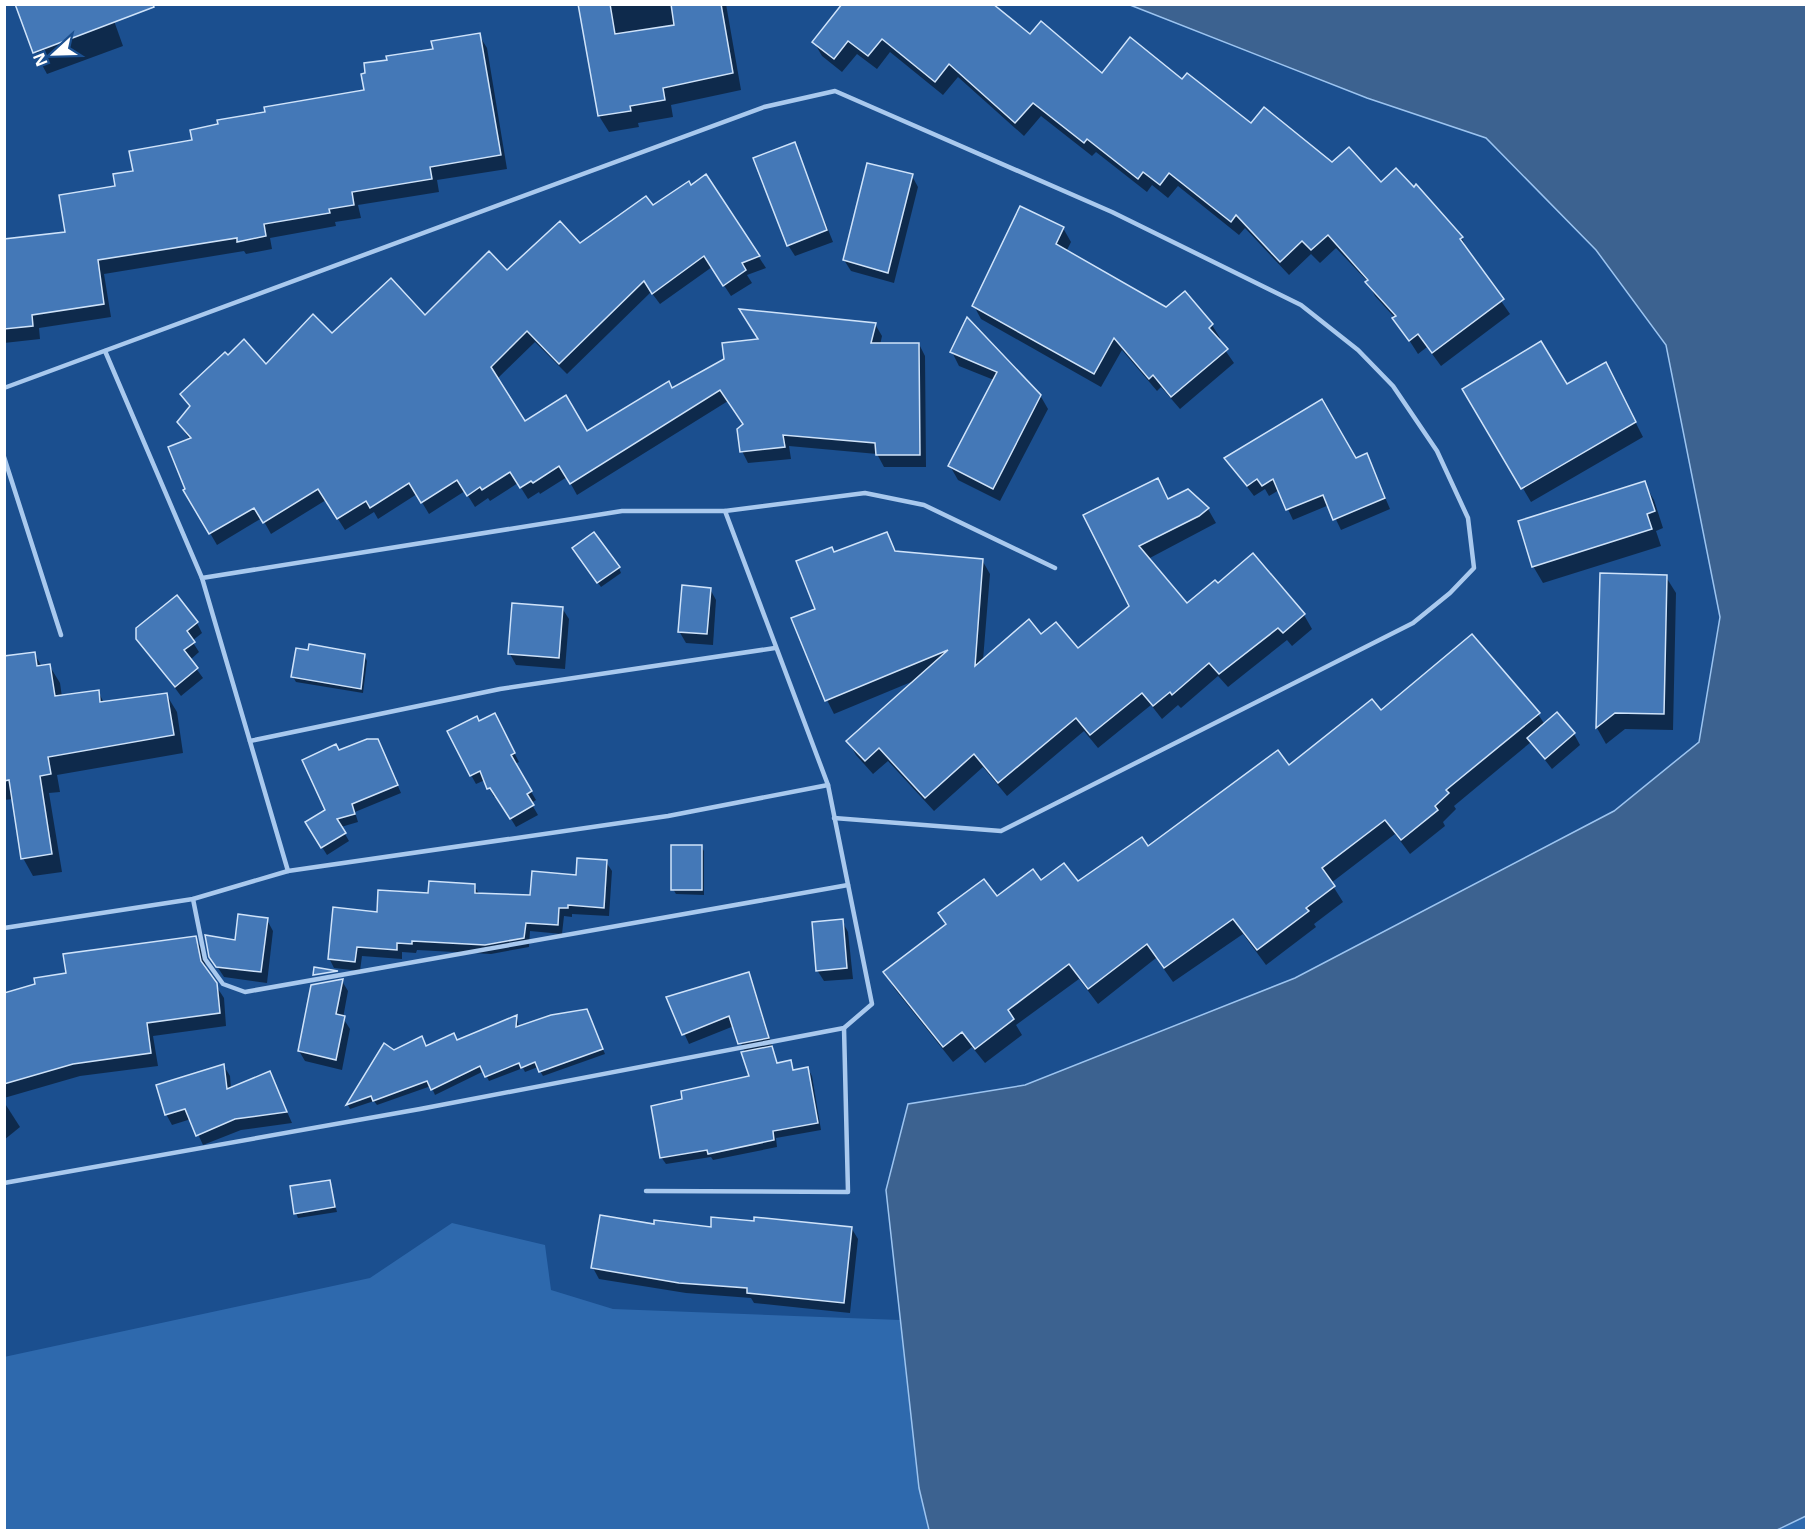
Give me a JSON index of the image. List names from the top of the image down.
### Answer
{
  "north": "left"
}
